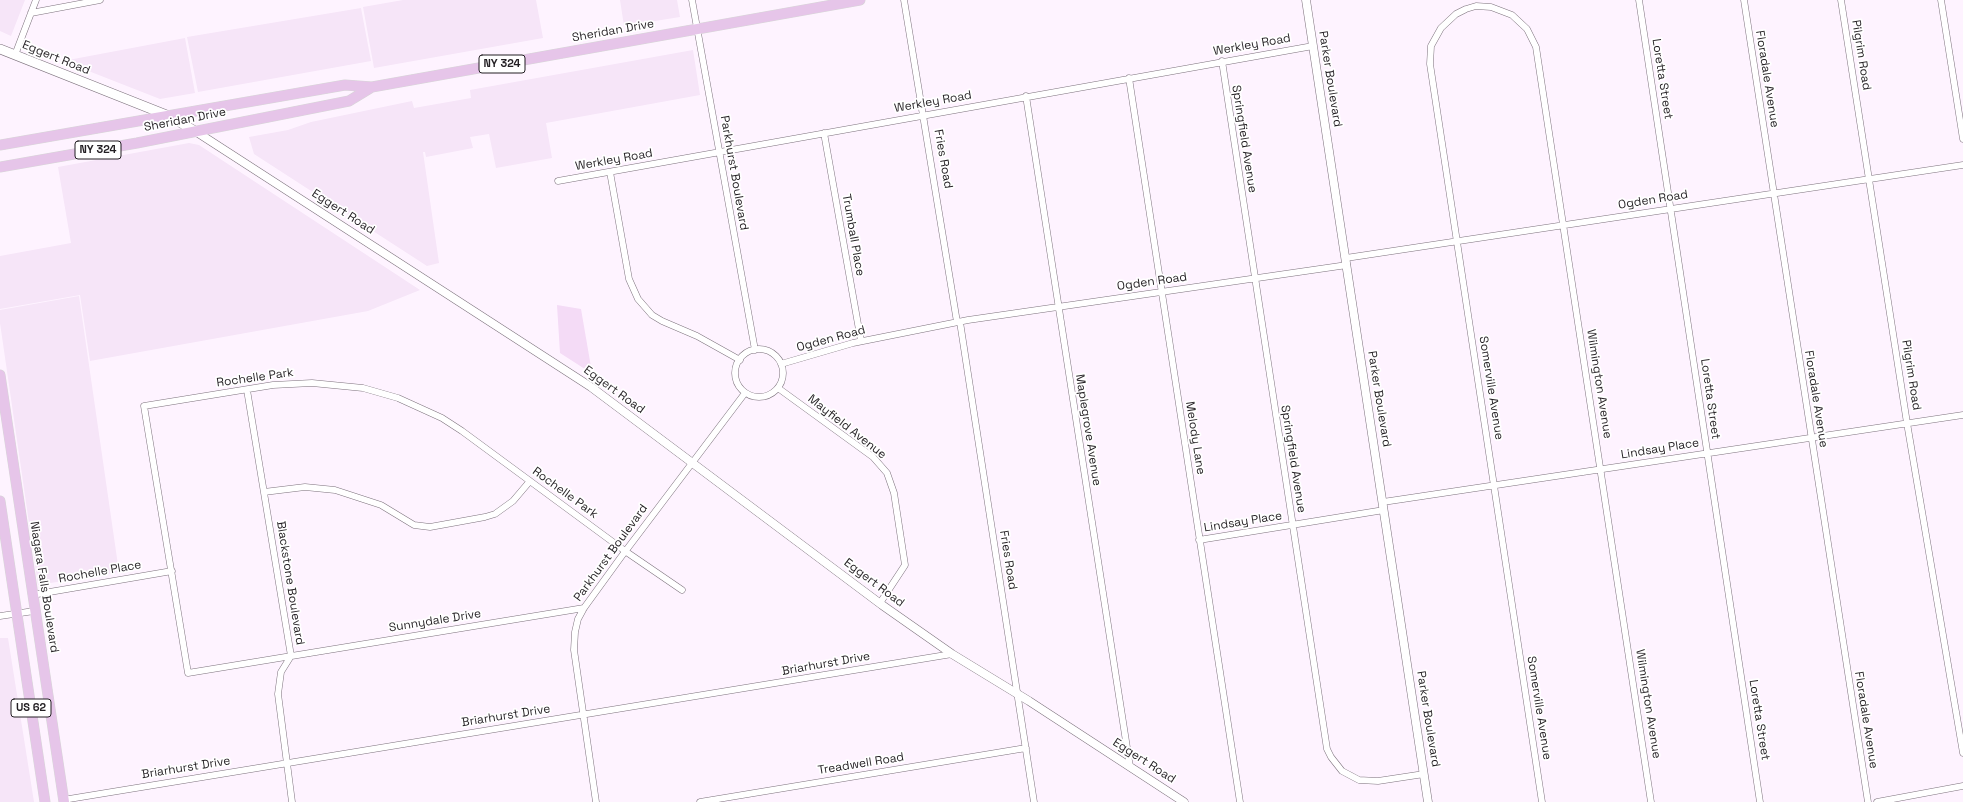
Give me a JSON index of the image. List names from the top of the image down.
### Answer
{
  "streets": {
    "main road": [
      "Sheridan Drive",
      "Eggert Road",
      "NY 324",
      "Niagara Falls Boulevard",
      "US 62"
    ],
    "street": [
      "Werkley Road",
      "Pilgrim Road",
      "Parker Boulevard",
      "Loretta Street",
      "Floradale Avenue",
      "Springfield Avenue",
      "Fries Road",
      "Parkhurst Boulevard",
      "Ogden Road",
      "Trumball Place",
      "Rochelle Park",
      "Wilmington Avenue",
      "Somerville Avenue",
      "Mayfield Avenue",
      "Maplegrove Avenue",
      "Melody Lane",
      "Lindsay Place",
      "Rochelle Place",
      "Blackstone Boulevard",
      "Sunnydale Drive",
      "Briarhurst Drive",
      "Treadwell Road"
    ]
  },
  "crossings": [
    ["Sheridan Drive", "Eggert Road"],
    ["Sheridan Drive", "Parkhurst Boulevard"],
    ["Werkley Road", "Parker Boulevard"],
    ["Werkley Road", "Springfield Avenue"],
    ["Werkley Road", "Fries Road"],
    ["Werkley Road", "Parkhurst Boulevard"],
    ["Werkley Road", "Trumball Place"],
    ["Werkley Road", "Maplegrove Avenue"],
    ["Werkley Road", "Melody Lane"],
    ["Pilgrim Road", "Ogden Road"],
    ["Pilgrim Road", "Lindsay Place"],
    ["Eggert Road", "Fries Road"],
    ["Eggert Road", "Parkhurst Boulevard"],
    ["Eggert Road", "Mayfield Avenue"],
    ["Eggert Road", "Maplegrove Avenue"],
    ["Eggert Road", "Briarhurst Drive"],
    ["Parker Boulevard", "Springfield Avenue"],
    ["Parker Boulevard", "Ogden Road"],
    ["Parker Boulevard", "Lindsay Place"],
    ["Loretta Street", "Ogden Road"],
    ["Loretta Street", "Lindsay Place"],
    ["Floradale Avenue", "Ogden Road"],
    ["Floradale Avenue", "Lindsay Place"],
    ["Springfield Avenue", "Ogden Road"],
    ["Springfield Avenue", "Lindsay Place"],
    ["Fries Road", "Ogden Road"],
    ["Fries Road", "Treadwell Road"],
    ["Parkhurst Boulevard", "Ogden Road"],
    ["Parkhurst Boulevard", "Rochelle Park"],
    ["Parkhurst Boulevard", "Mayfield Avenue"],
    ["Parkhurst Boulevard", "Sunnydale Drive"],
    ["Parkhurst Boulevard", "Briarhurst Drive"],
    ["Ogden Road", "Trumball Place"],
    ["Ogden Road", "Wilmington Avenue"],
    ["Ogden Road", "Somerville Avenue"],
    ["Ogden Road", "Mayfield Avenue"],
    ["Ogden Road", "Maplegrove Avenue"],
    ["Ogden Road", "Melody Lane"],
    ["Rochelle Park", "Rochelle Place"],
    ["Rochelle Park", "Blackstone Boulevard"],
    ["Rochelle Park", "Sunnydale Drive"],
    ["Wilmington Avenue", "Somerville Avenue"],
    ["Wilmington Avenue", "Lindsay Place"],
    ["Somerville Avenue", "Lindsay Place"],
    ["Melody Lane", "Lindsay Place"],
    ["Rochelle Place", "Niagara Falls Boulevard"],
    ["Blackstone Boulevard", "Sunnydale Drive"],
    ["Blackstone Boulevard", "Briarhurst Drive"],
    ["Niagara Falls Boulevard", "Briarhurst Drive"]
  ]
}
